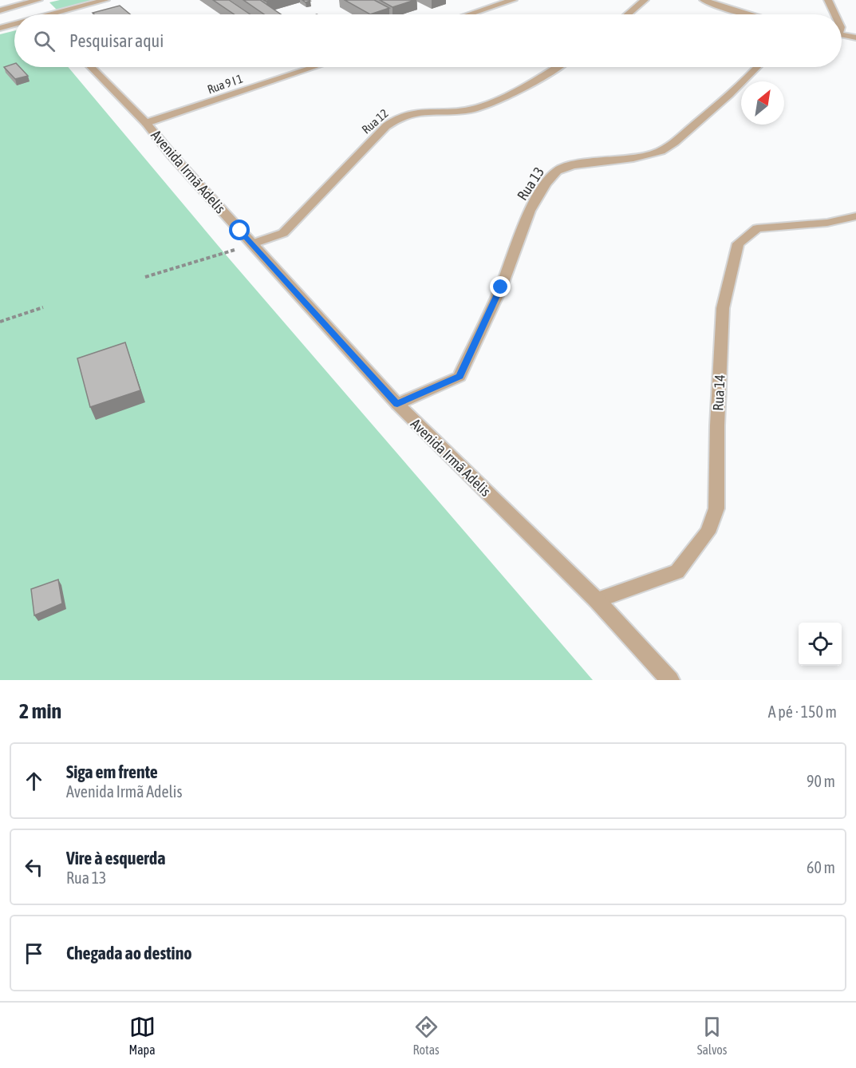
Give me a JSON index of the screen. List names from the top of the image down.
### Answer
{
  "streets": {
    "street": [
      "Rua 9 I 1",
      "Rua 12",
      "Avenida Irmã Adelis",
      "Rua 13",
      "Rua 14"
    ]
  },
  "crossings": [
    ["Rua 9 I 1", "Avenida Irmã Adelis"],
    ["Rua 12", "Avenida Irmã Adelis"],
    ["Avenida Irmã Adelis", "Rua 13"],
    ["Avenida Irmã Adelis", "Rua 14"]
  ],
  "north": "top right",
  "page": {
    "search": "Pesquisar aqui",
    "heading": ["2 min", "A pé · 150 m"],
    "list": [
      ["Siga em frente", "Avenida Irmã Adelis", "90 m"],
      ["Vire à esquerda", "Rua 13", "60 m"],
      "Chegada ao destino"
    ],
    "nav": ["Mapa", "Rotas", "Salvos"]
  }
}
